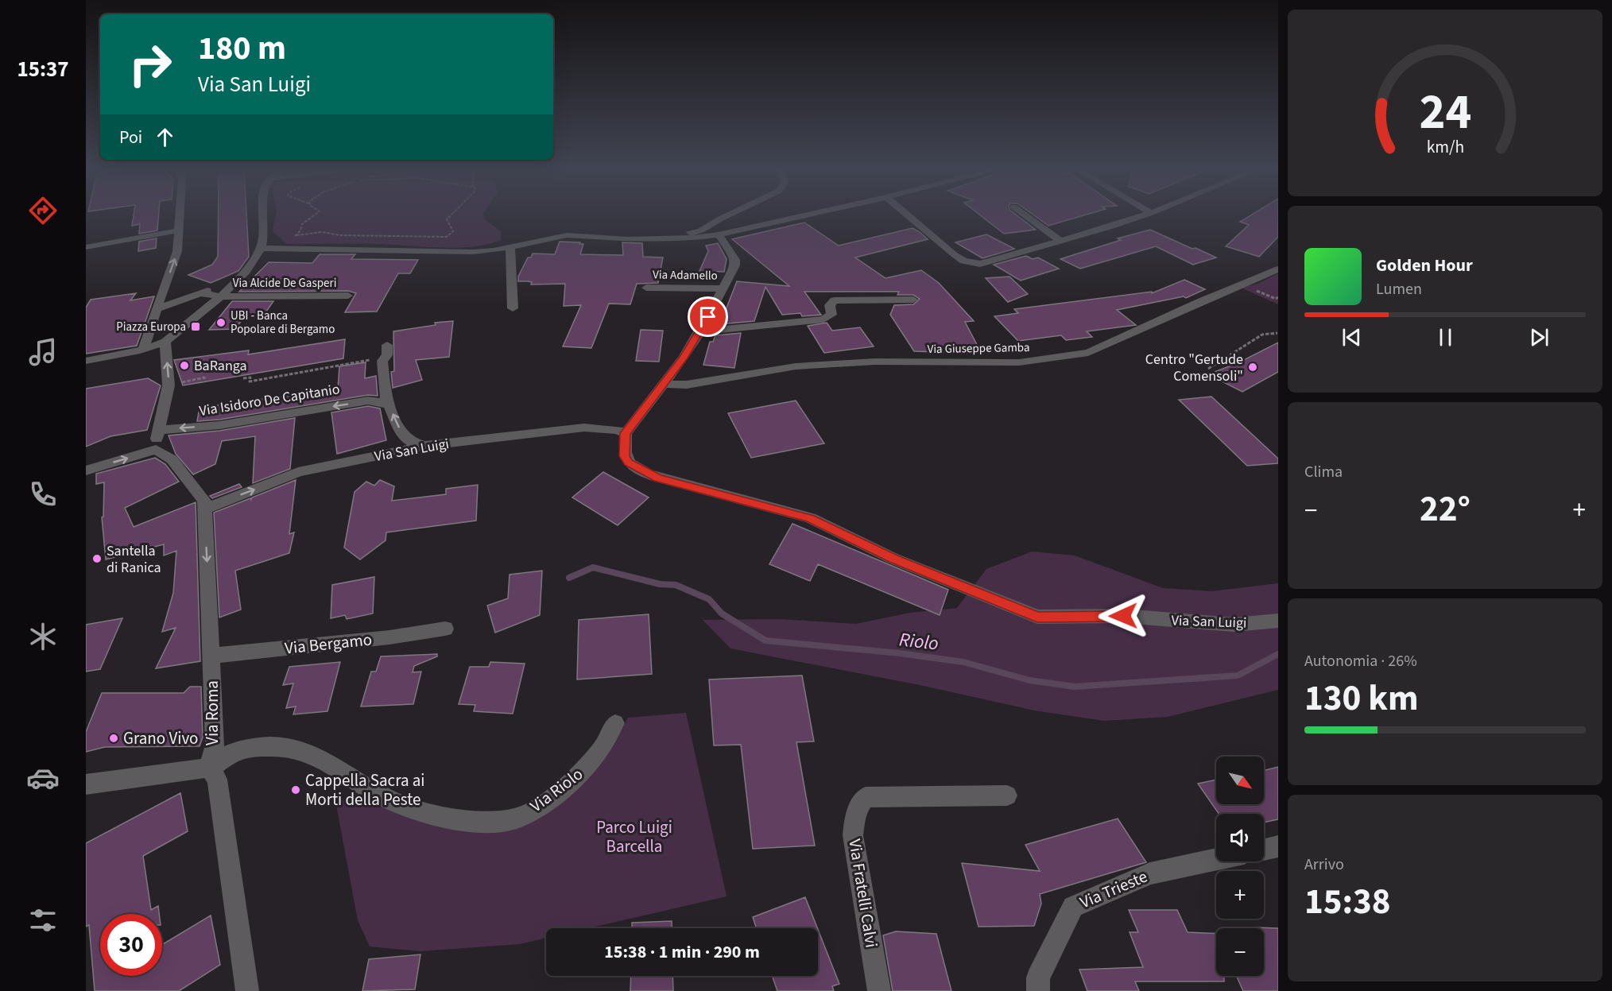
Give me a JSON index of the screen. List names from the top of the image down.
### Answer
{
  "streets": {
    "street": [
      "Via Adamello",
      "Via Alcide De Gasperi",
      "Via Giuseppe Gamba",
      "Via Isidoro De Capitanio",
      "Via San Luigi",
      "Via Bergamo",
      "Via Roma",
      "Via Riolo",
      "Via Trieste",
      "Via Fratelli Calvi"
    ]
  },
  "crossings": [
    ["Via San Luigi", "Via Roma"],
    ["Via Bergamo", "Via Roma"],
    ["Via Roma", "Via Riolo"]
  ],
  "one_way": ["Via Isidoro De Capitanio", "Via Roma"],
  "water": ["Riolo"],
  "parks": ["Parco Luigi Barcella"],
  "places": {
    "other": [
      "UBI - Banca Popolare di Bergamo",
      "BaRanga",
      "Centro \"Gertude Comensoli\"",
      "Santella di Ranica",
      "Grano Vivo",
      "Cappella Sacra ai Morti della Peste"
    ],
    "transit": ["Piazza Europa"]
  },
  "north": "bottom right",
  "page": {
    "tabs": "15:37",
    "turn": ["180 m", "Via San Luigi"],
    "then": "Poi",
    "song": ["Golden Hour", "Lumen"],
    "tile": [
      "Clima",
      ["Autonomia · 26%", "130 km"],
      ["Arrivo", "15:38"]
    ],
    "heat": ["−", "22°", "+"],
    "map_buttons": ["+", "−"],
    "limit": "30",
    "trip": "15:38 · 1 min · 290 m",
    "gauge": ["24", "km/h"]
  }
}
